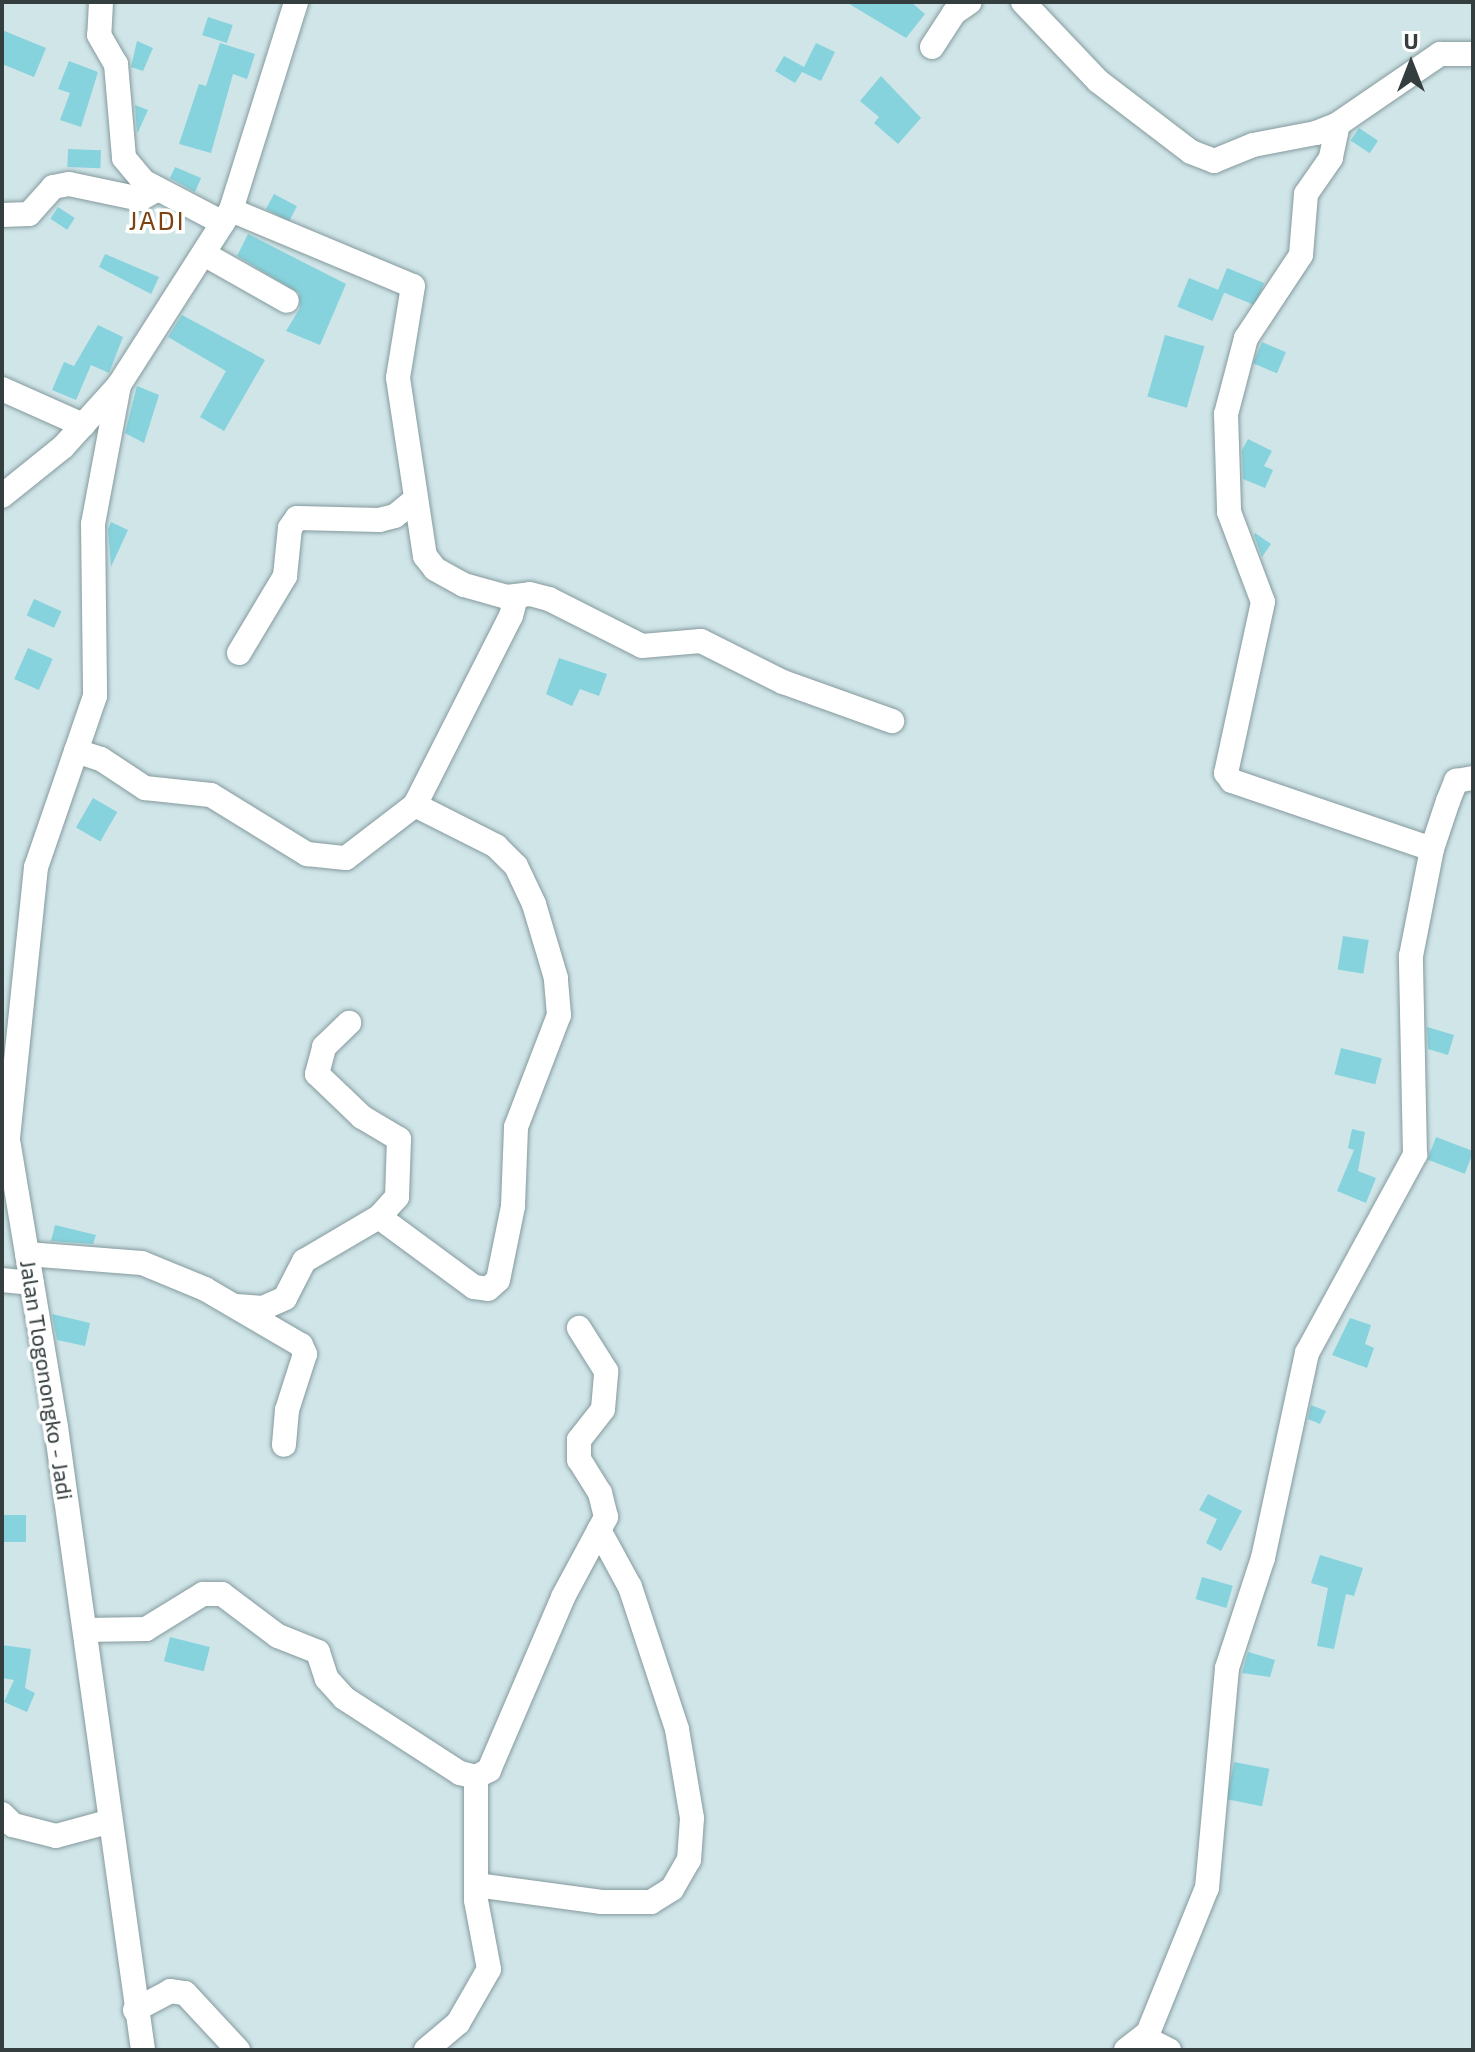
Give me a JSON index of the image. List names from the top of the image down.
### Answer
{
  "streets": {
    "street": ["Jalan Tlogonongko - Jadi"]
  },
  "districts": ["JADI"],
  "north": "top"
}
